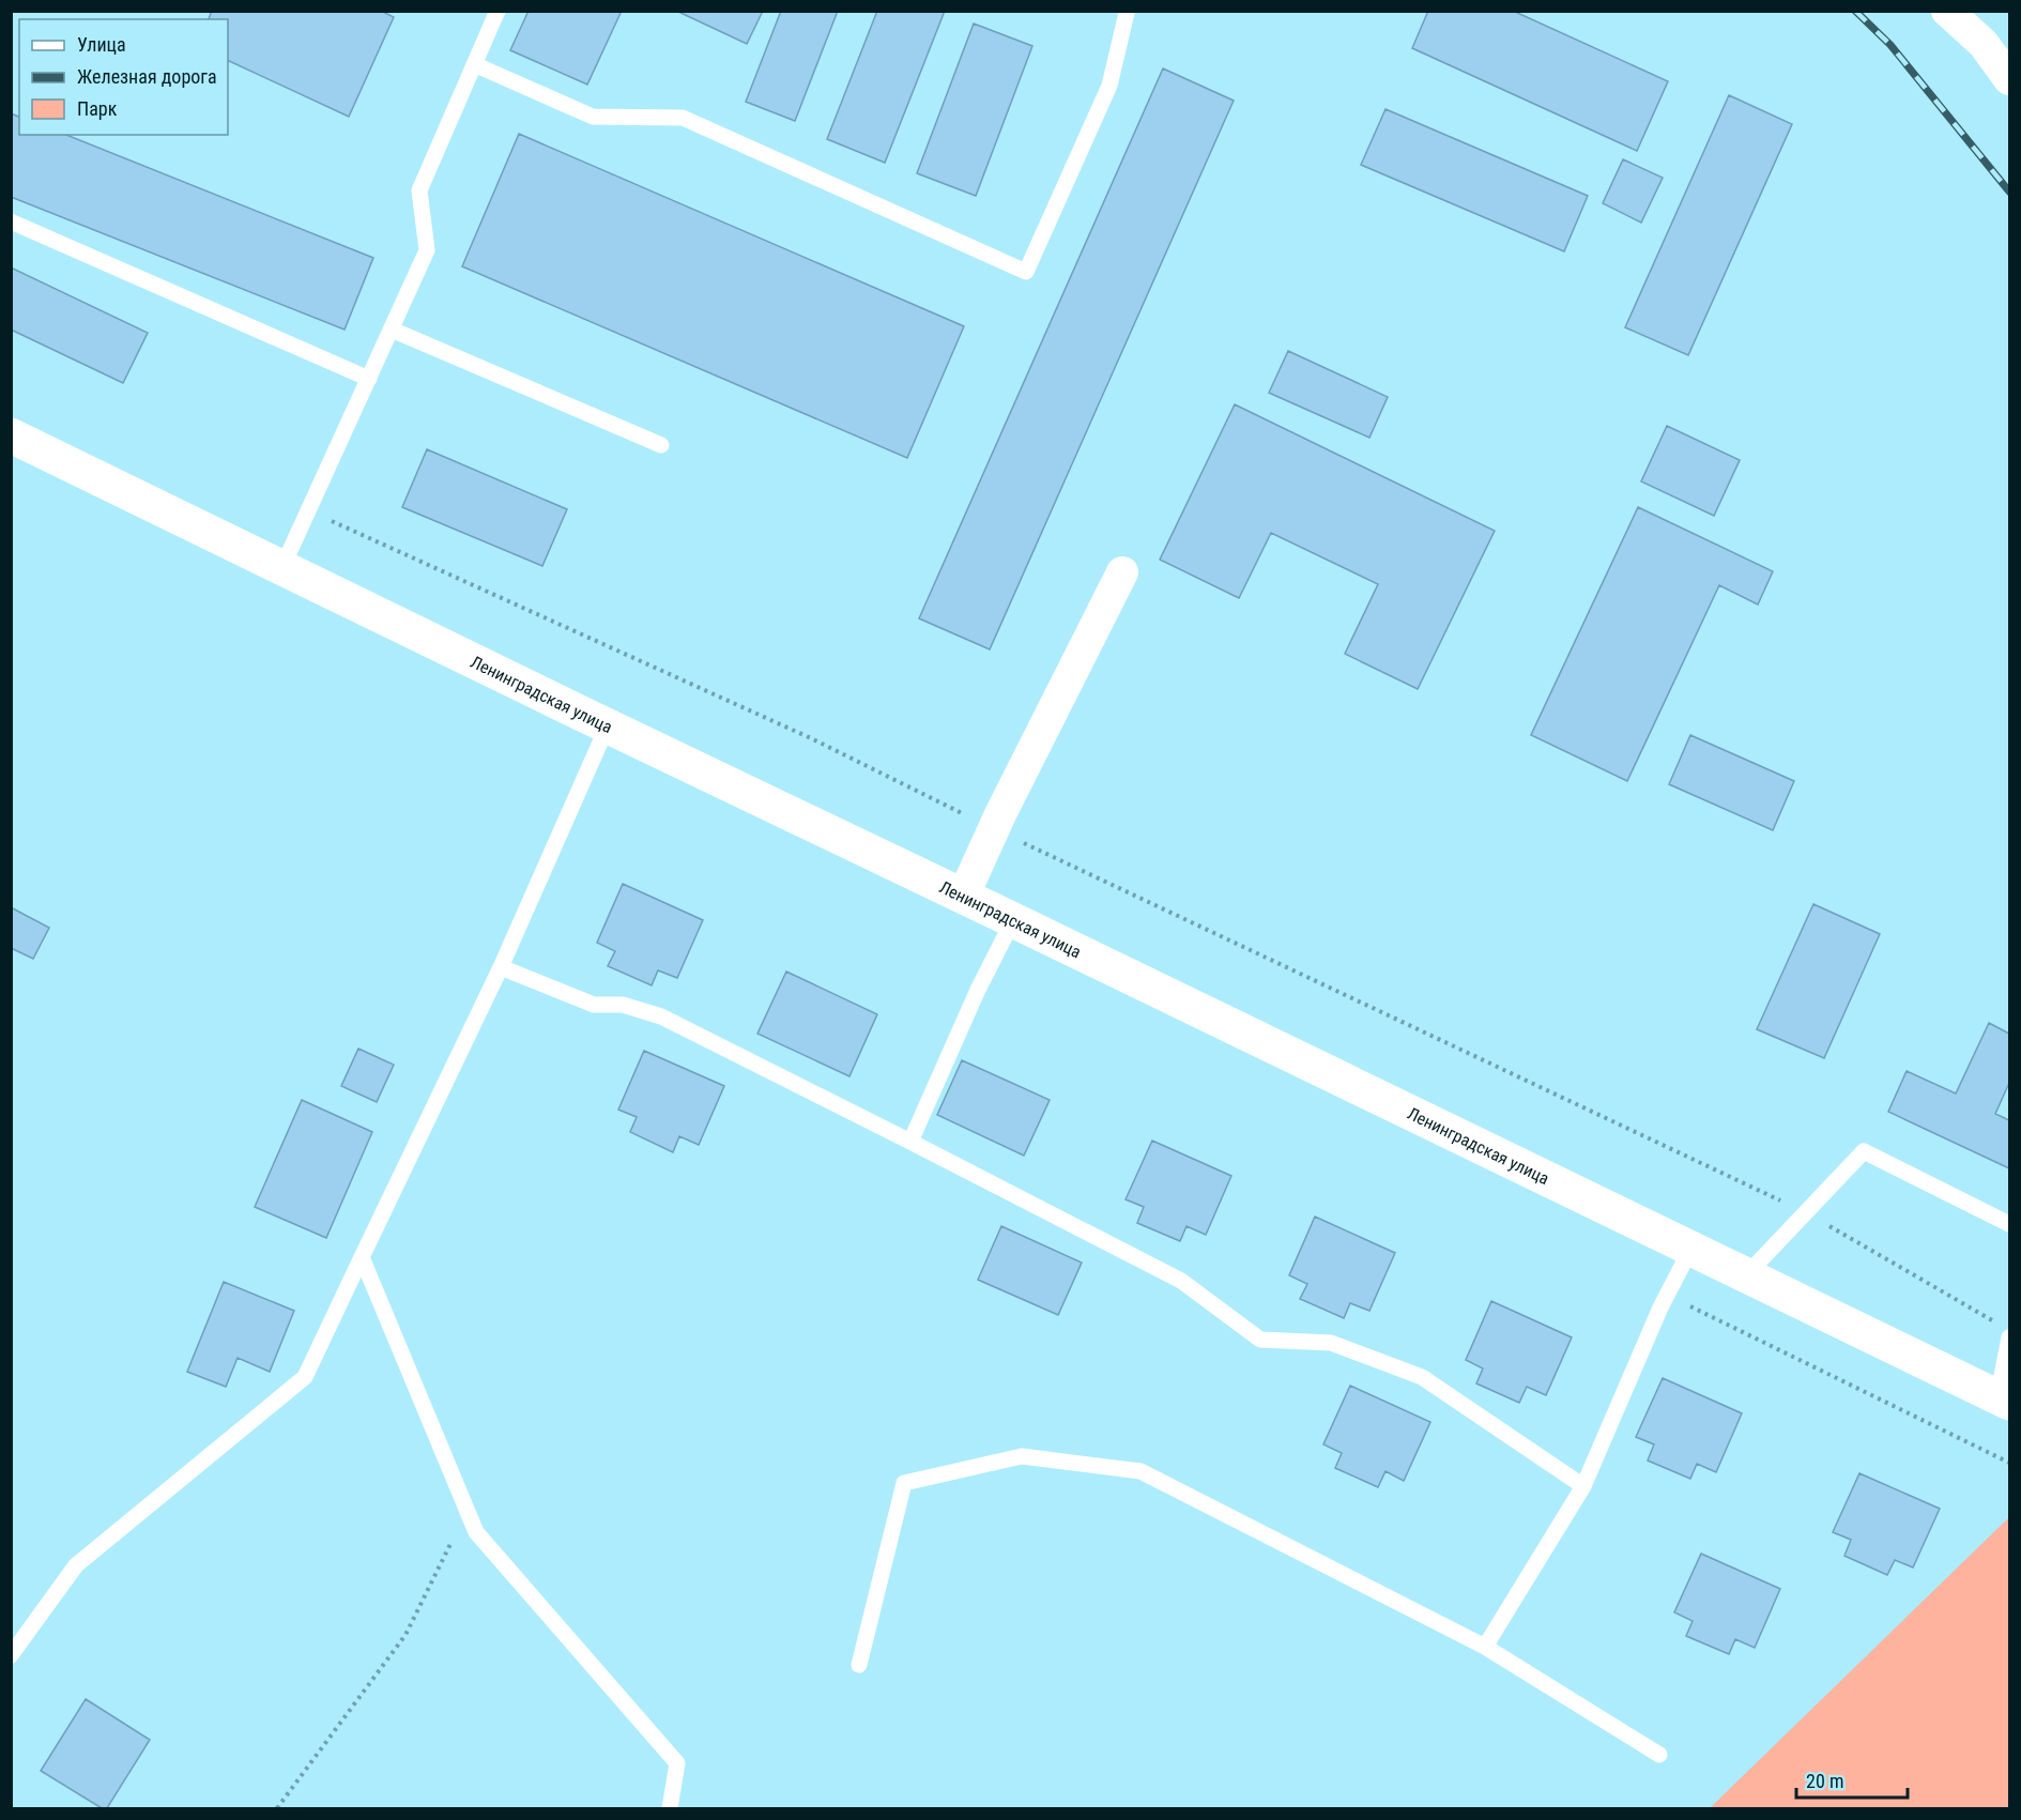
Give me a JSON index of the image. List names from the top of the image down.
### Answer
{
  "streets": {
    "main road": ["Ленинградская улица"]
  },
  "legend": ["Улица", "Железная дорога", "Парк"],
  "scale_bar": "20 m"
}
